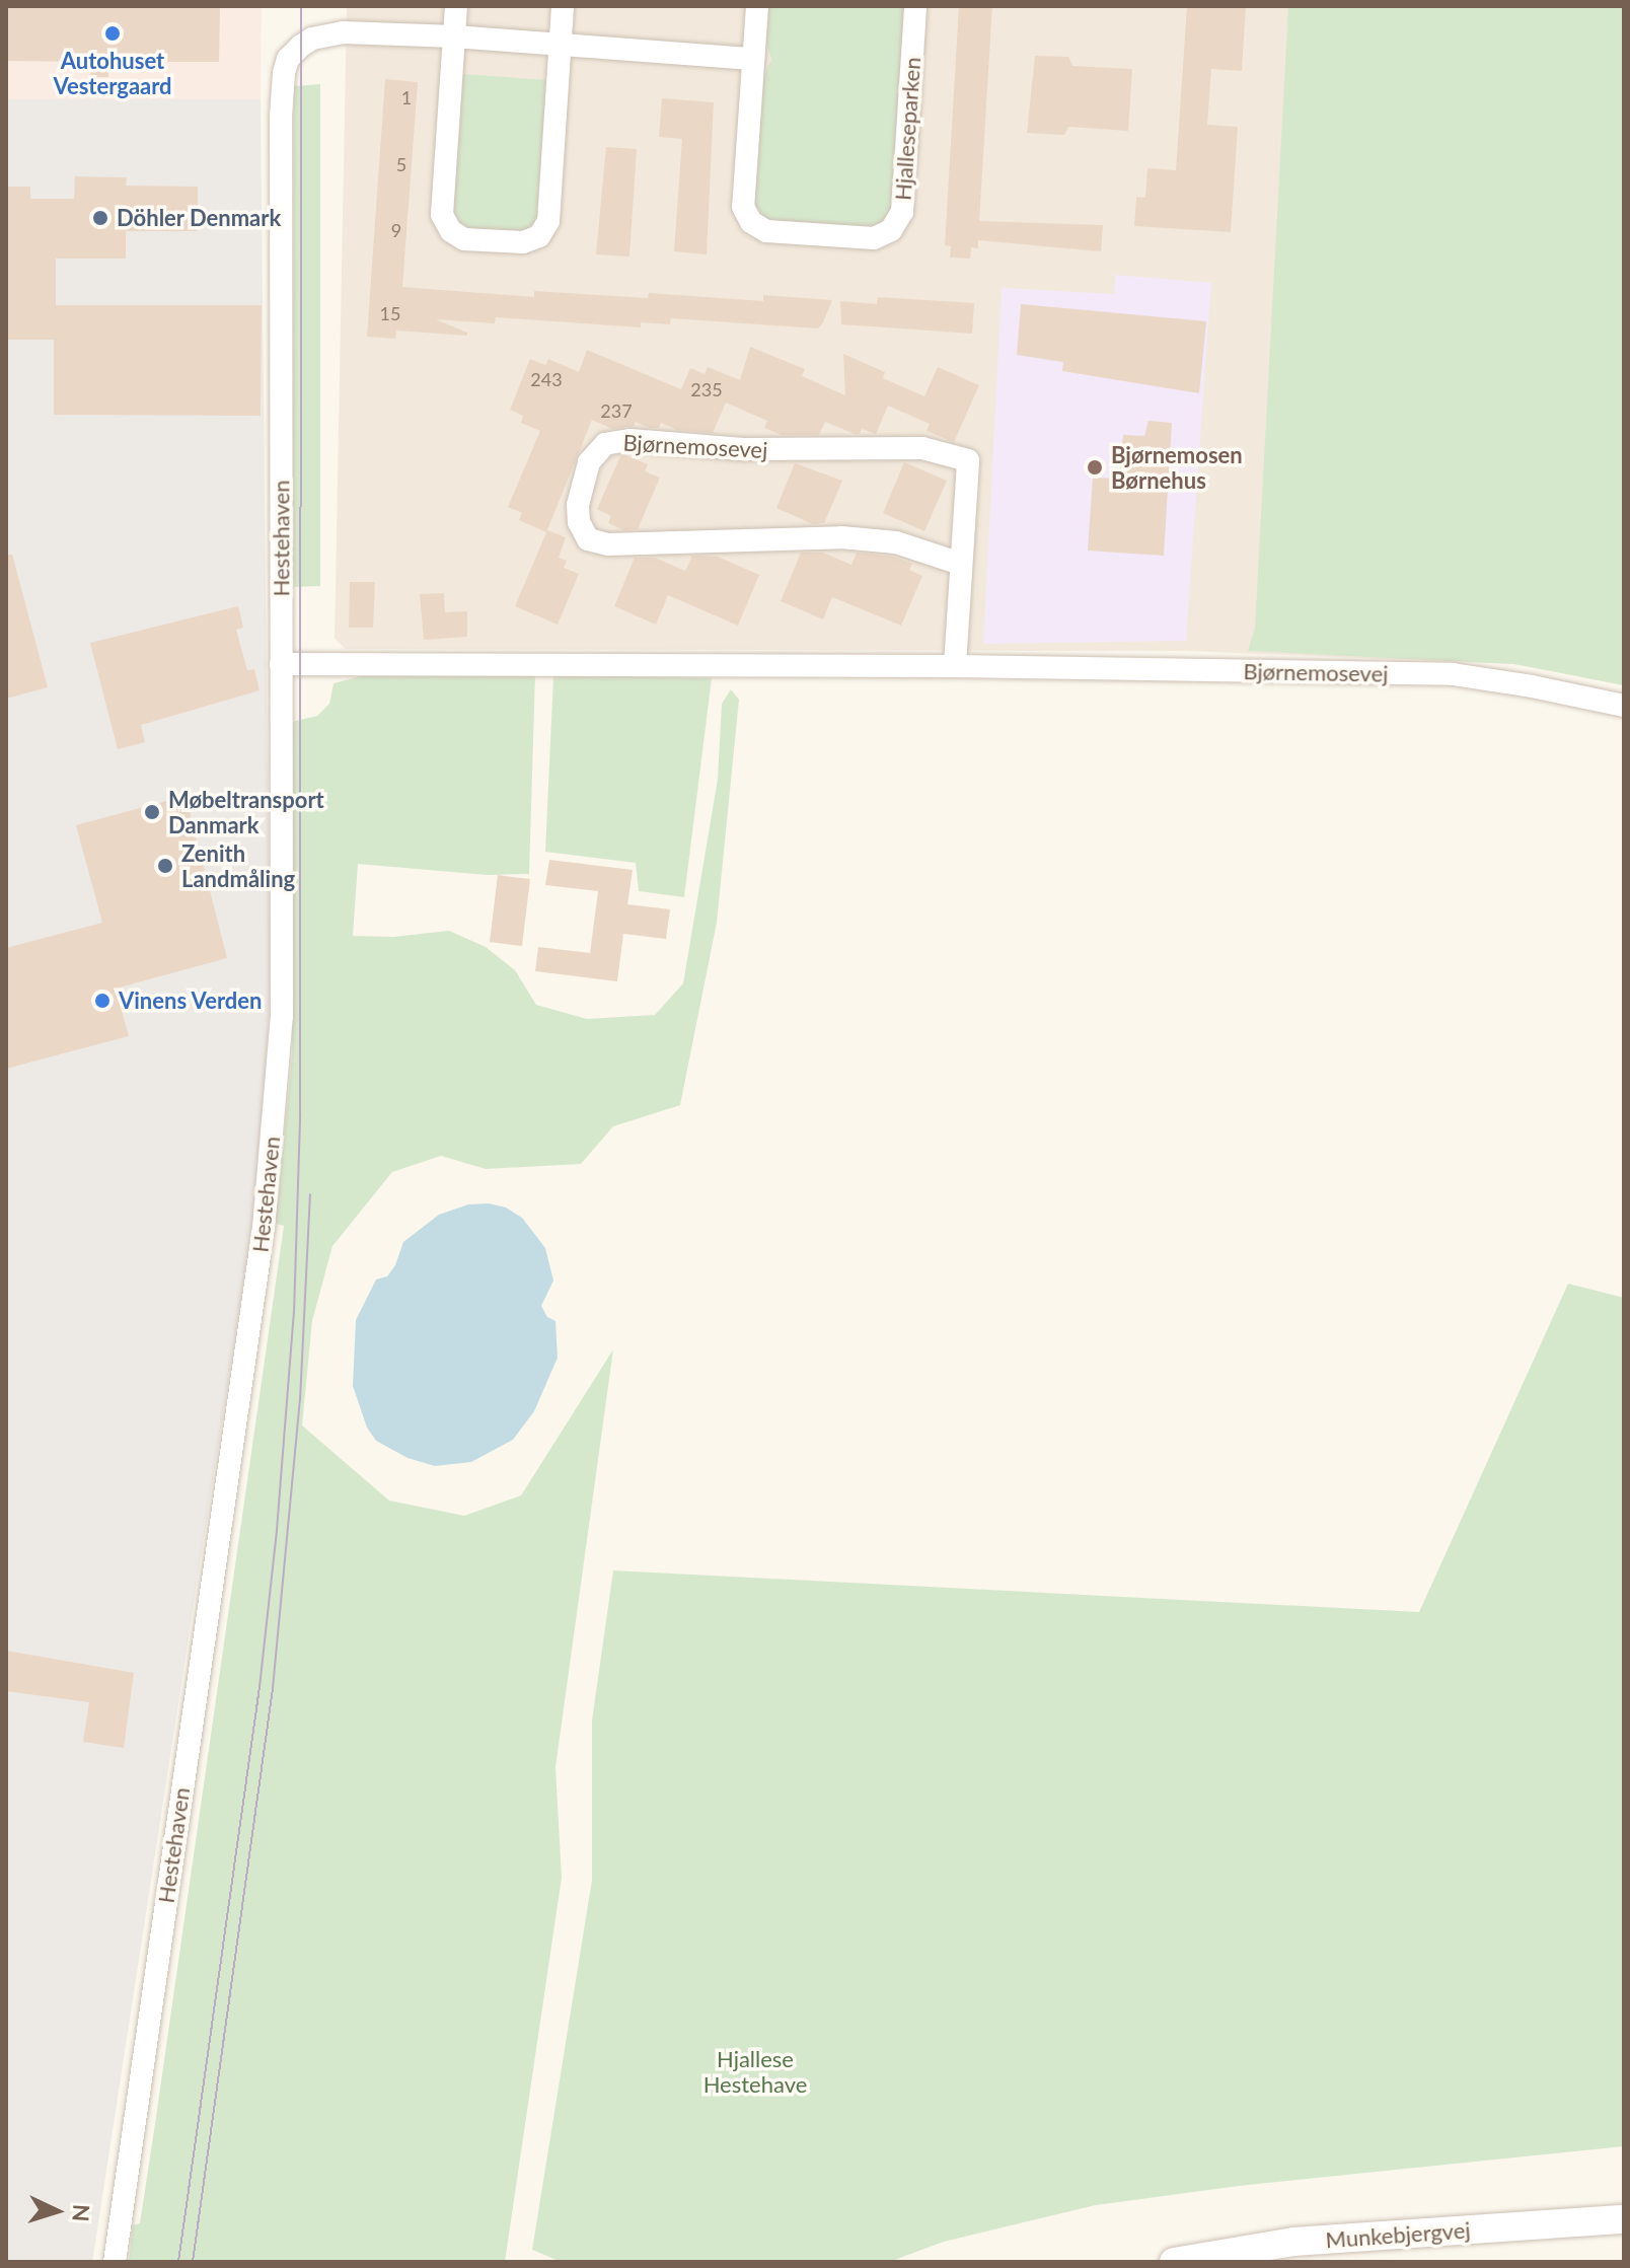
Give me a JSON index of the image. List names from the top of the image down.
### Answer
{
  "streets": {
    "street": [
      "Hjalleseparken",
      "Bjørnemosevej",
      "Hestehaven",
      "Munkebjergvej"
    ]
  },
  "crossings": [
    ["Bjørnemosevej", "Hestehaven"]
  ],
  "parks": ["Hjallese Hestehave"],
  "places": [
    "Autohuset Vestergaard",
    "Döhler Denmark",
    "Bjørnemosen Børnehus",
    "Møbeltransport Danmark",
    "Zenith Landmåling",
    "Vinens Verden"
  ],
  "house_numbers": [
    "1",
    "5",
    "9",
    "15",
    "243",
    "235",
    "237"
  ],
  "north": "right"
}
